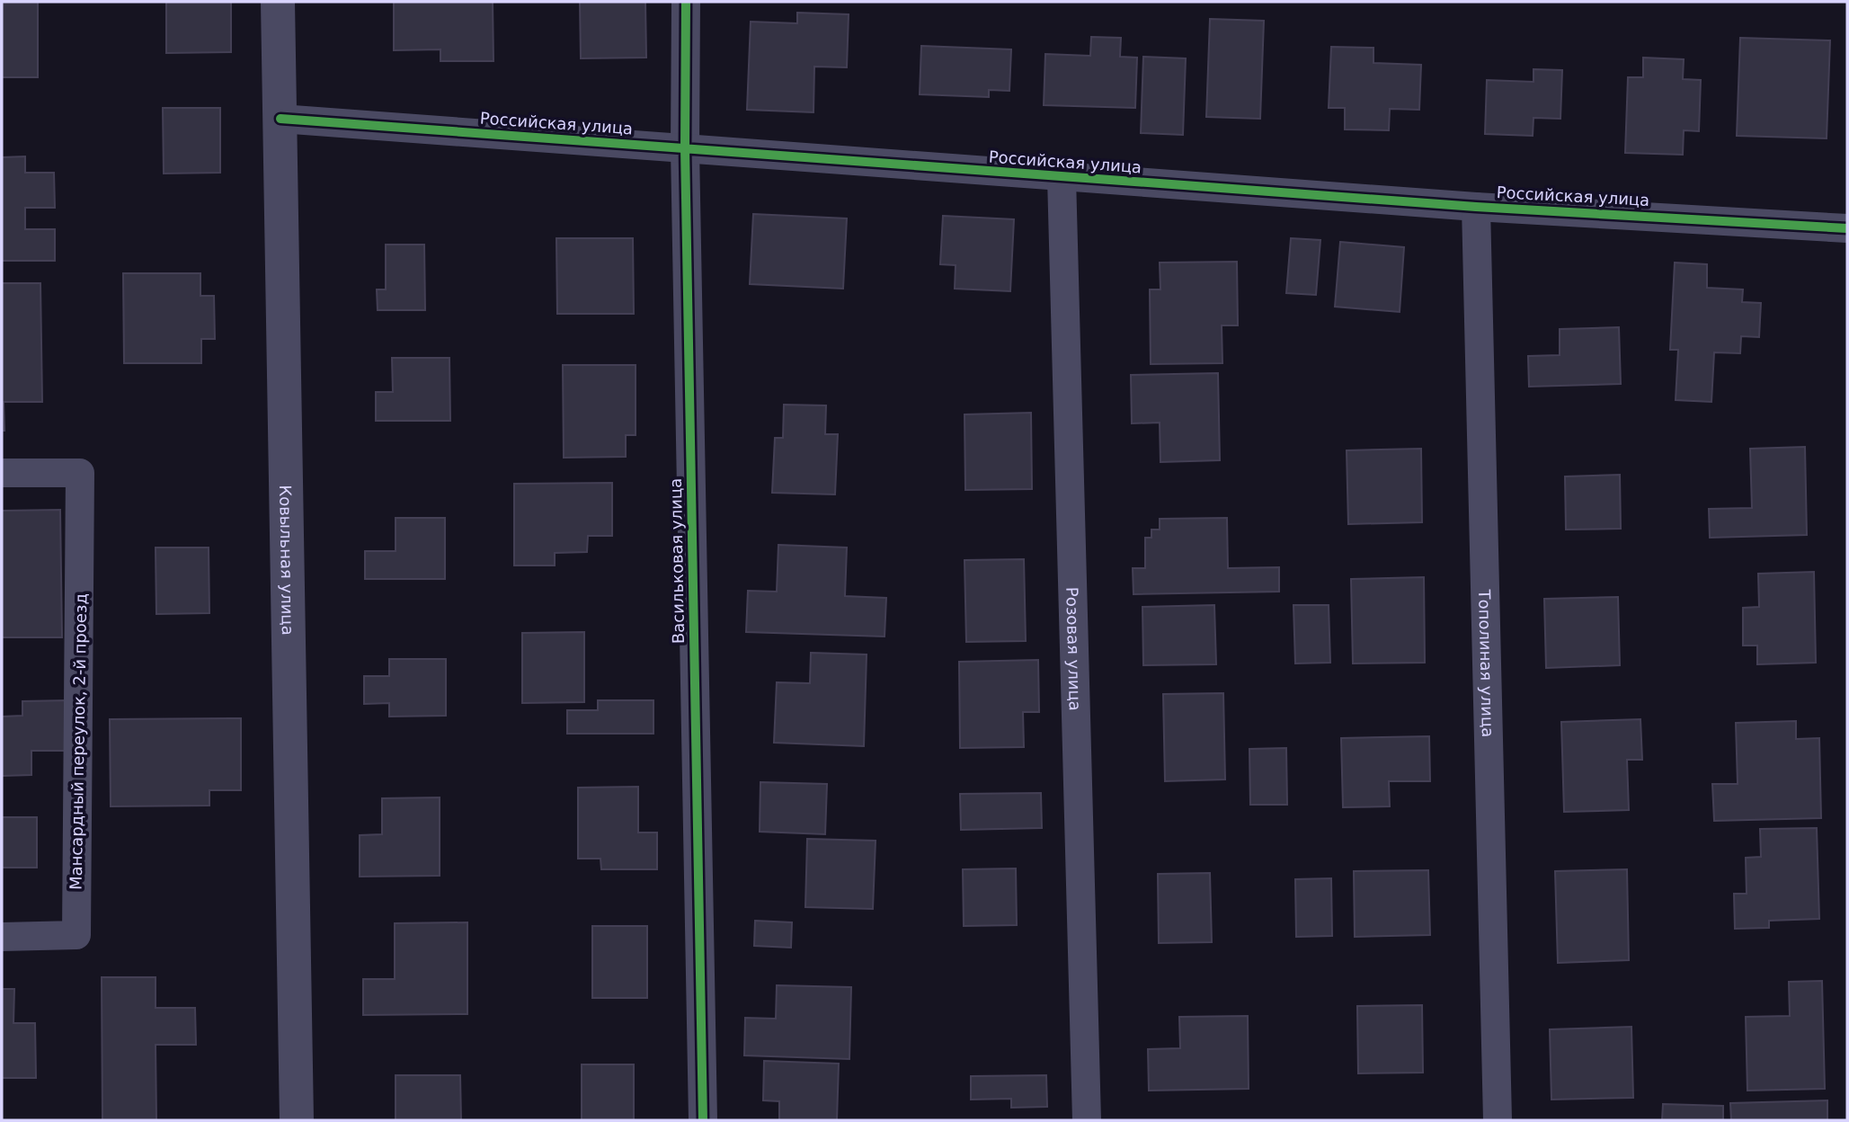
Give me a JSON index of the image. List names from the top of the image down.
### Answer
{
  "streets": {
    "street": [
      "Российская улица",
      "Ковыльная улица",
      "Васильковая улица",
      "Розовая улица",
      "Тополиная улица",
      "Мансардный переулок, 2-й проезд"
    ]
  },
  "crossings": [
    ["Российская улица", "Ковыльная улица"],
    ["Российская улица", "Васильковая улица"],
    ["Российская улица", "Розовая улица"],
    ["Российская улица", "Тополиная улица"]
  ]
}
